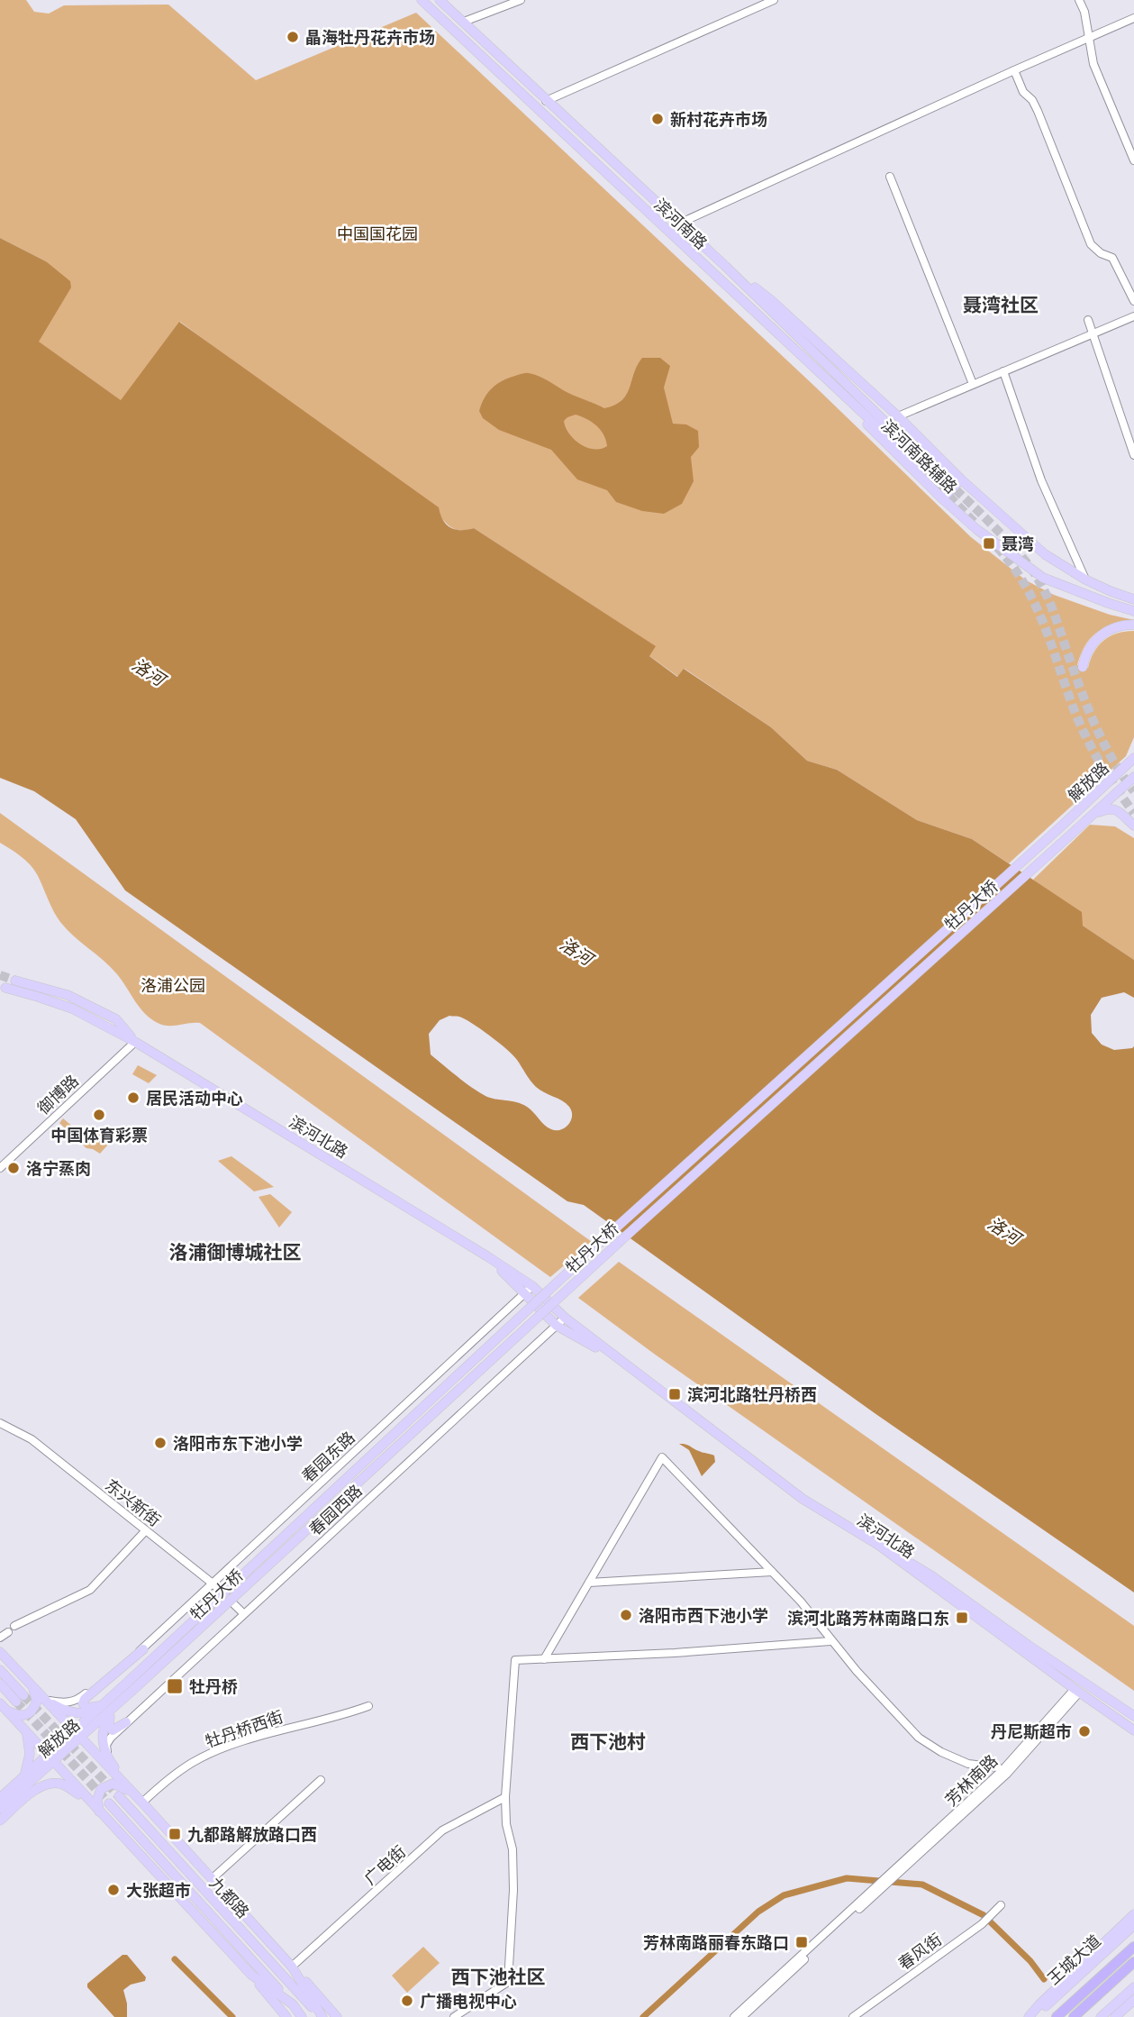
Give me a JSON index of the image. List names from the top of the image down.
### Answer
{
  "streets": {
    "highway": ["王城大道"],
    "main road": [
      "滨河南路",
      "滨河南路辅路",
      "解放路",
      "牡丹大桥",
      "滨河北路",
      "九都路"
    ],
    "street": [
      "御博路",
      "春园东路",
      "东兴新街",
      "春园西路",
      "牡丹桥西街",
      "芳林南路",
      "广电街",
      "春风街"
    ]
  },
  "crossings": [
    ["滨河南路", "滨河南路辅路"],
    ["解放路", "牡丹大桥"],
    ["御博路", "滨河北路"],
    ["滨河北路", "春园东路"],
    ["滨河北路", "春园西路"],
    ["滨河北路", "芳林南路"],
    ["春园东路", "东兴新街"],
    ["东兴新街", "春园西路"]
  ],
  "districts": [
    "聂湾社区",
    "洛浦御博城社区",
    "西下池村",
    "西下池社区"
  ],
  "water": ["洛河"],
  "parks": ["中国国花园", "洛浦公园"],
  "places": {
    "other": [
      "晶海牡丹花卉市场",
      "新村花卉市场",
      "居民活动中心",
      "中国体育彩票",
      "洛宁蒸肉",
      "洛阳市东下池小学",
      "洛阳市西下池小学",
      "丹尼斯超市",
      "大张超市",
      "广播电视中心"
    ],
    "transit": [
      "聂湾",
      "滨河北路牡丹桥西",
      "滨河北路芳林南路口东",
      "牡丹桥",
      "九都路解放路口西",
      "芳林南路丽春东路口"
    ]
  }
}
